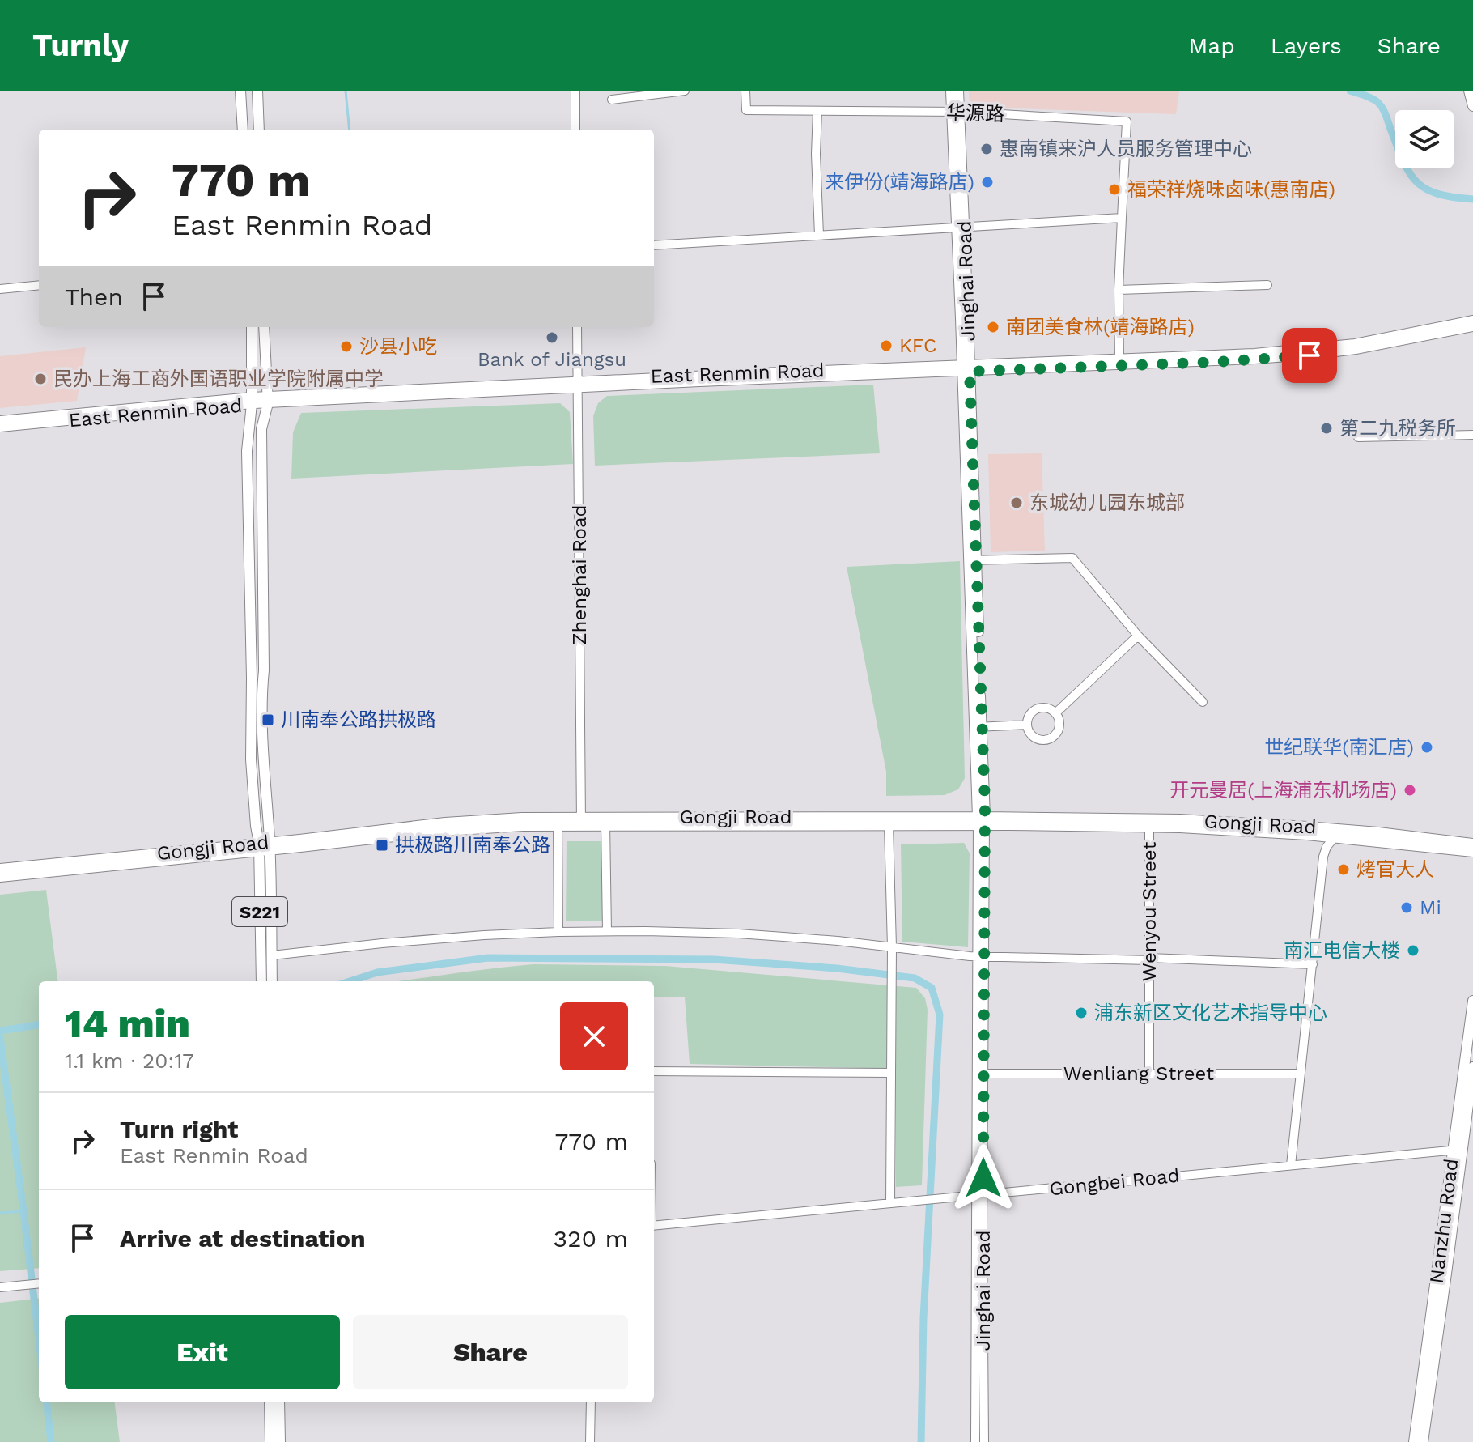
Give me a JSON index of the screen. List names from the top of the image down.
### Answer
{
  "streets": {
    "main road": [
      "Jinghai Road",
      "Gongji Road",
      "S221",
      "Nanzhu Road"
    ],
    "street": [
      "华源路",
      "East Renmin Road",
      "Zhenghai Road",
      "Wenyou Street",
      "Wenliang Street",
      "Gongbei Road"
    ]
  },
  "crossings": [
    ["华源路", "Jinghai Road"],
    ["Jinghai Road", "East Renmin Road"],
    ["Jinghai Road", "Gongji Road"],
    ["Jinghai Road", "Wenliang Street"],
    ["Jinghai Road", "Gongbei Road"],
    ["East Renmin Road", "Zhenghai Road"],
    ["Zhenghai Road", "Gongji Road"],
    ["Gongji Road", "S221"],
    ["Gongji Road", "Wenyou Street"],
    ["Wenyou Street", "Wenliang Street"],
    ["Gongbei Road", "Nanzhu Road"]
  ],
  "places": {
    "other": [
      "惠南镇来沪人员服务管理中心",
      "来伊份(靖海路店)",
      "福荣祥烧味卤味(惠南店)",
      "南团美食林(靖海路店)",
      "Bank of Jiangsu",
      "KFC",
      "沙县小吃",
      "民办上海工商外国语职业学院附属中学",
      "第二九税务所",
      "东城幼儿园东城部",
      "世纪联华(南汇店)",
      "开元曼居(上海浦东机场店)",
      "烤官大人",
      "Mi",
      "南汇电信大楼",
      "浦东新区文化艺术指导中心"
    ],
    "transit": ["川南奉公路拱极路", "拱极路川南奉公路"]
  },
  "page": {
    "header": "Turnly",
    "nav": ["Map", "Layers", "Share"],
    "turn": ["770 m", "East Renmin Road"],
    "then": "Then",
    "heading": ["14 min", "1.1 km · 20:17"],
    "list": [
      {
        "name": "Turn right",
        "note": "East Renmin Road",
        "value": "770 m"
      },
      {
        "name": "Arrive at destination",
        "value": "320 m"
      }
    ],
    "buttons": ["Exit", "Share"]
  }
}
